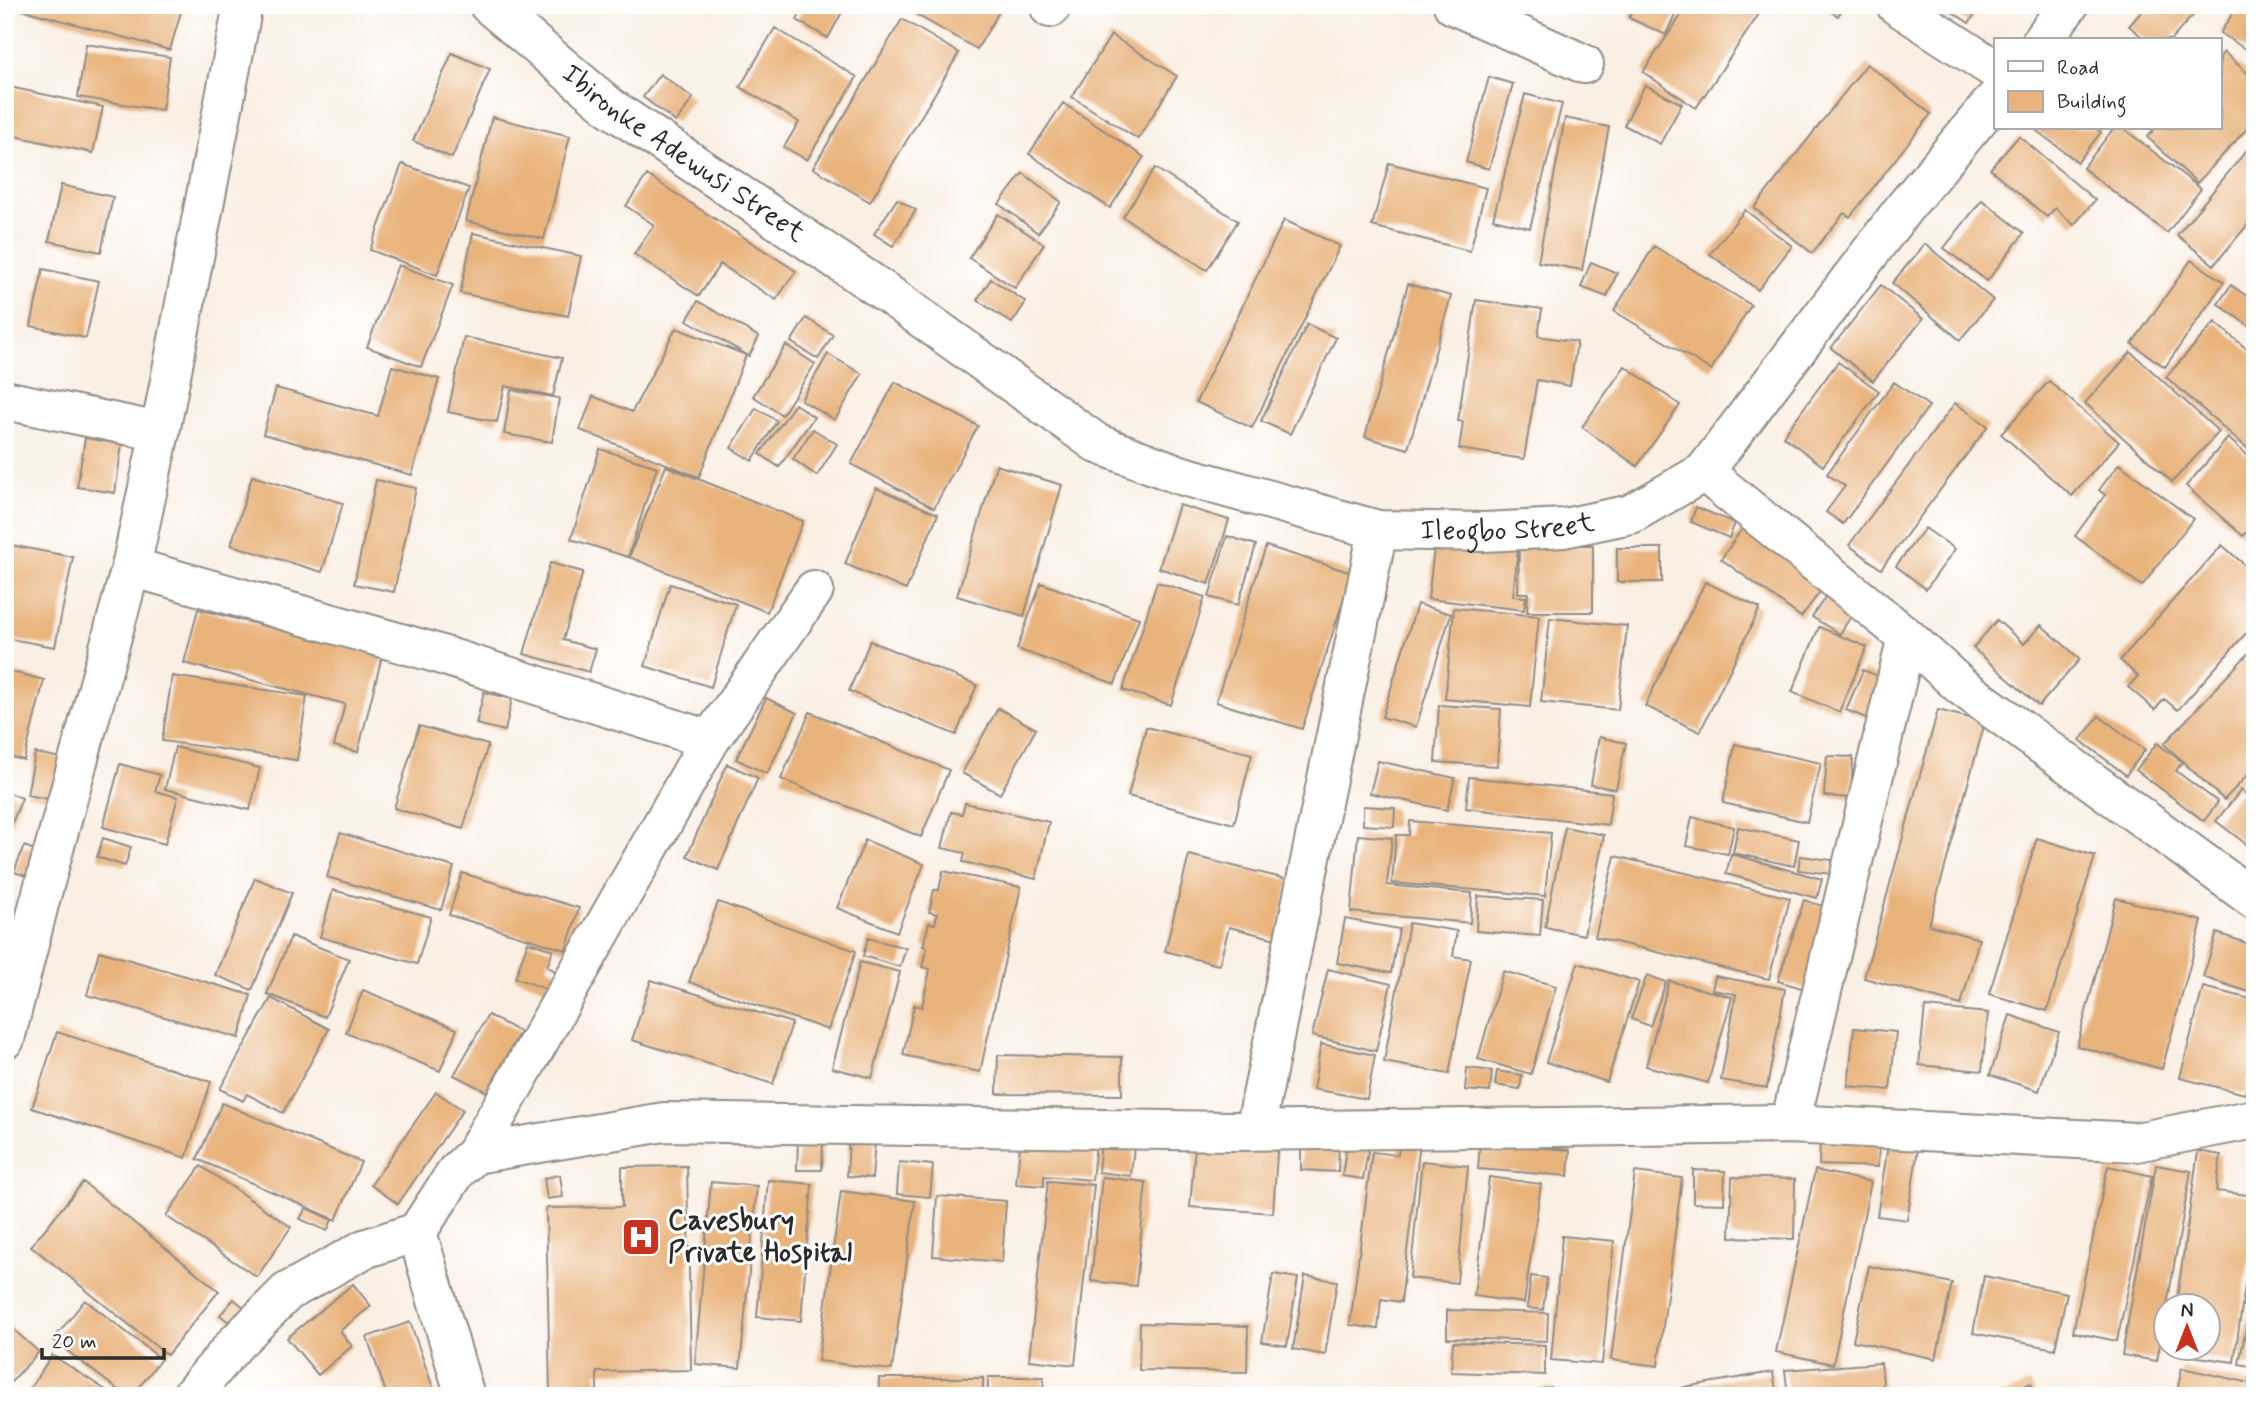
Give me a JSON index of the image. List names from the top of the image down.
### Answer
{
  "streets": {
    "street": ["Ibironke Adewusi Street", "Ileogbo Street"]
  },
  "crossings": [
    ["Ibironke Adewusi Street", "Ileogbo Street"]
  ],
  "places": {
    "hospital": ["Cavesbury Private Hospital"]
  },
  "legend": ["Road", "Building"],
  "scale_bar": "20 m",
  "north": "top"
}
